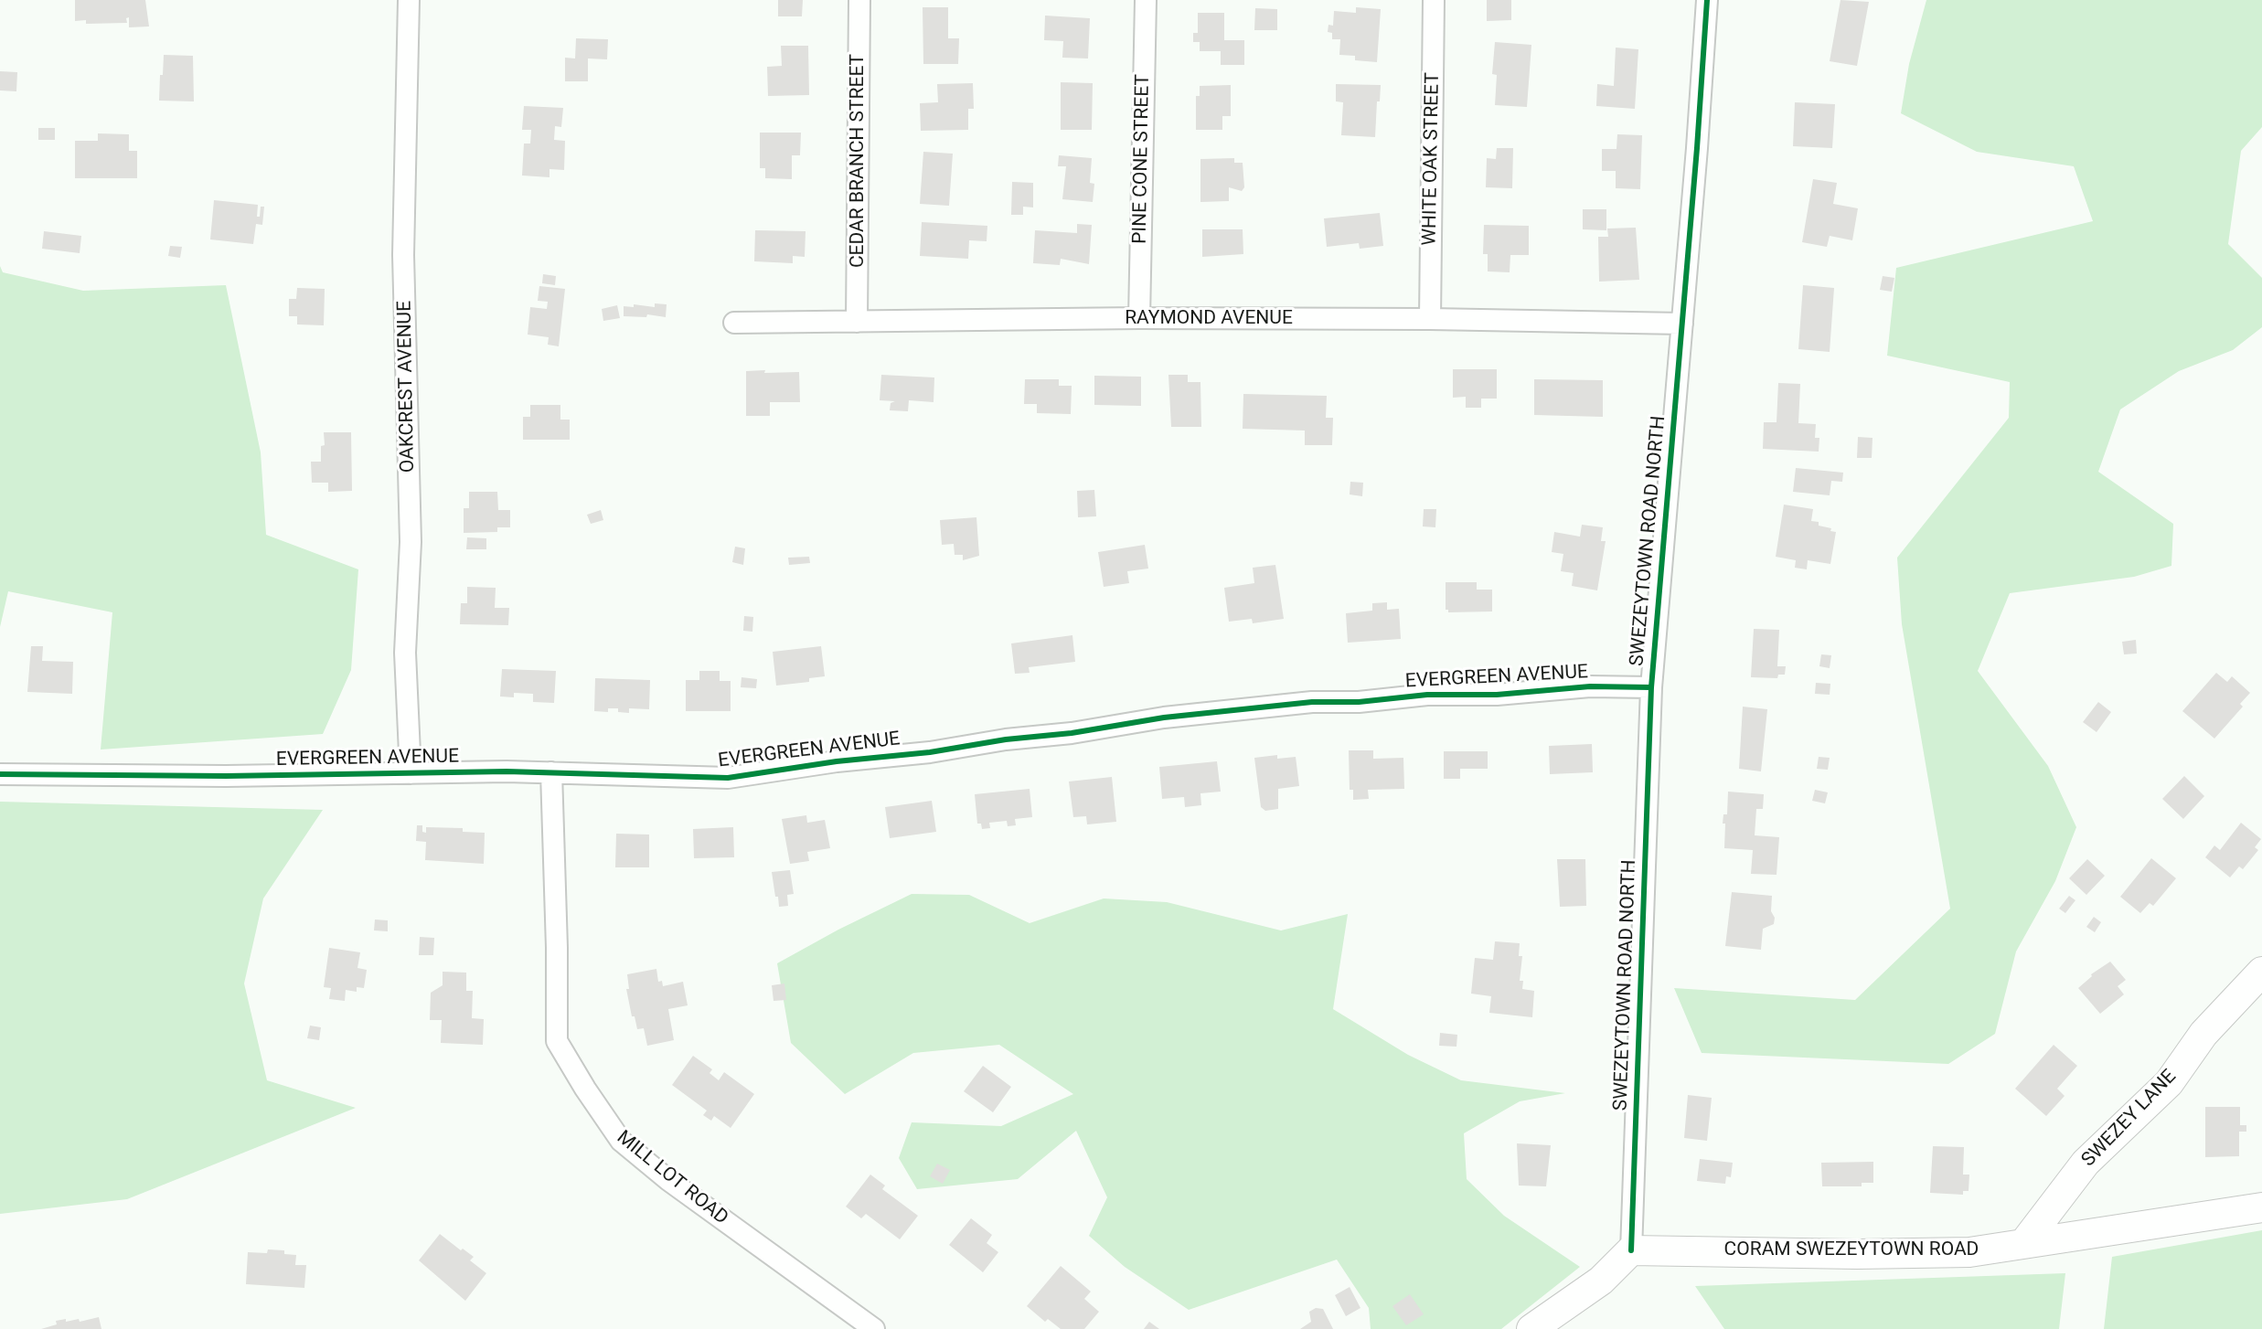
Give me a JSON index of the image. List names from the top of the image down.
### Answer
{
  "streets": {
    "street": [
      "PINE CONE STREET",
      "WHITE OAK STREET",
      "CEDAR BRANCH STREET",
      "RAYMOND AVENUE",
      "OAKCREST AVENUE",
      "SWEZEYTOWN ROAD NORTH",
      "EVERGREEN AVENUE",
      "SWEZEY LANE",
      "MILL LOT ROAD",
      "CORAM SWEZEYTOWN ROAD"
    ]
  },
  "crossings": [
    ["PINE CONE STREET", "RAYMOND AVENUE"],
    ["WHITE OAK STREET", "RAYMOND AVENUE"],
    ["CEDAR BRANCH STREET", "RAYMOND AVENUE"],
    ["RAYMOND AVENUE", "SWEZEYTOWN ROAD NORTH"],
    ["OAKCREST AVENUE", "EVERGREEN AVENUE"],
    ["SWEZEYTOWN ROAD NORTH", "EVERGREEN AVENUE"],
    ["SWEZEYTOWN ROAD NORTH", "CORAM SWEZEYTOWN ROAD"],
    ["EVERGREEN AVENUE", "MILL LOT ROAD"],
    ["SWEZEY LANE", "CORAM SWEZEYTOWN ROAD"]
  ]
}
